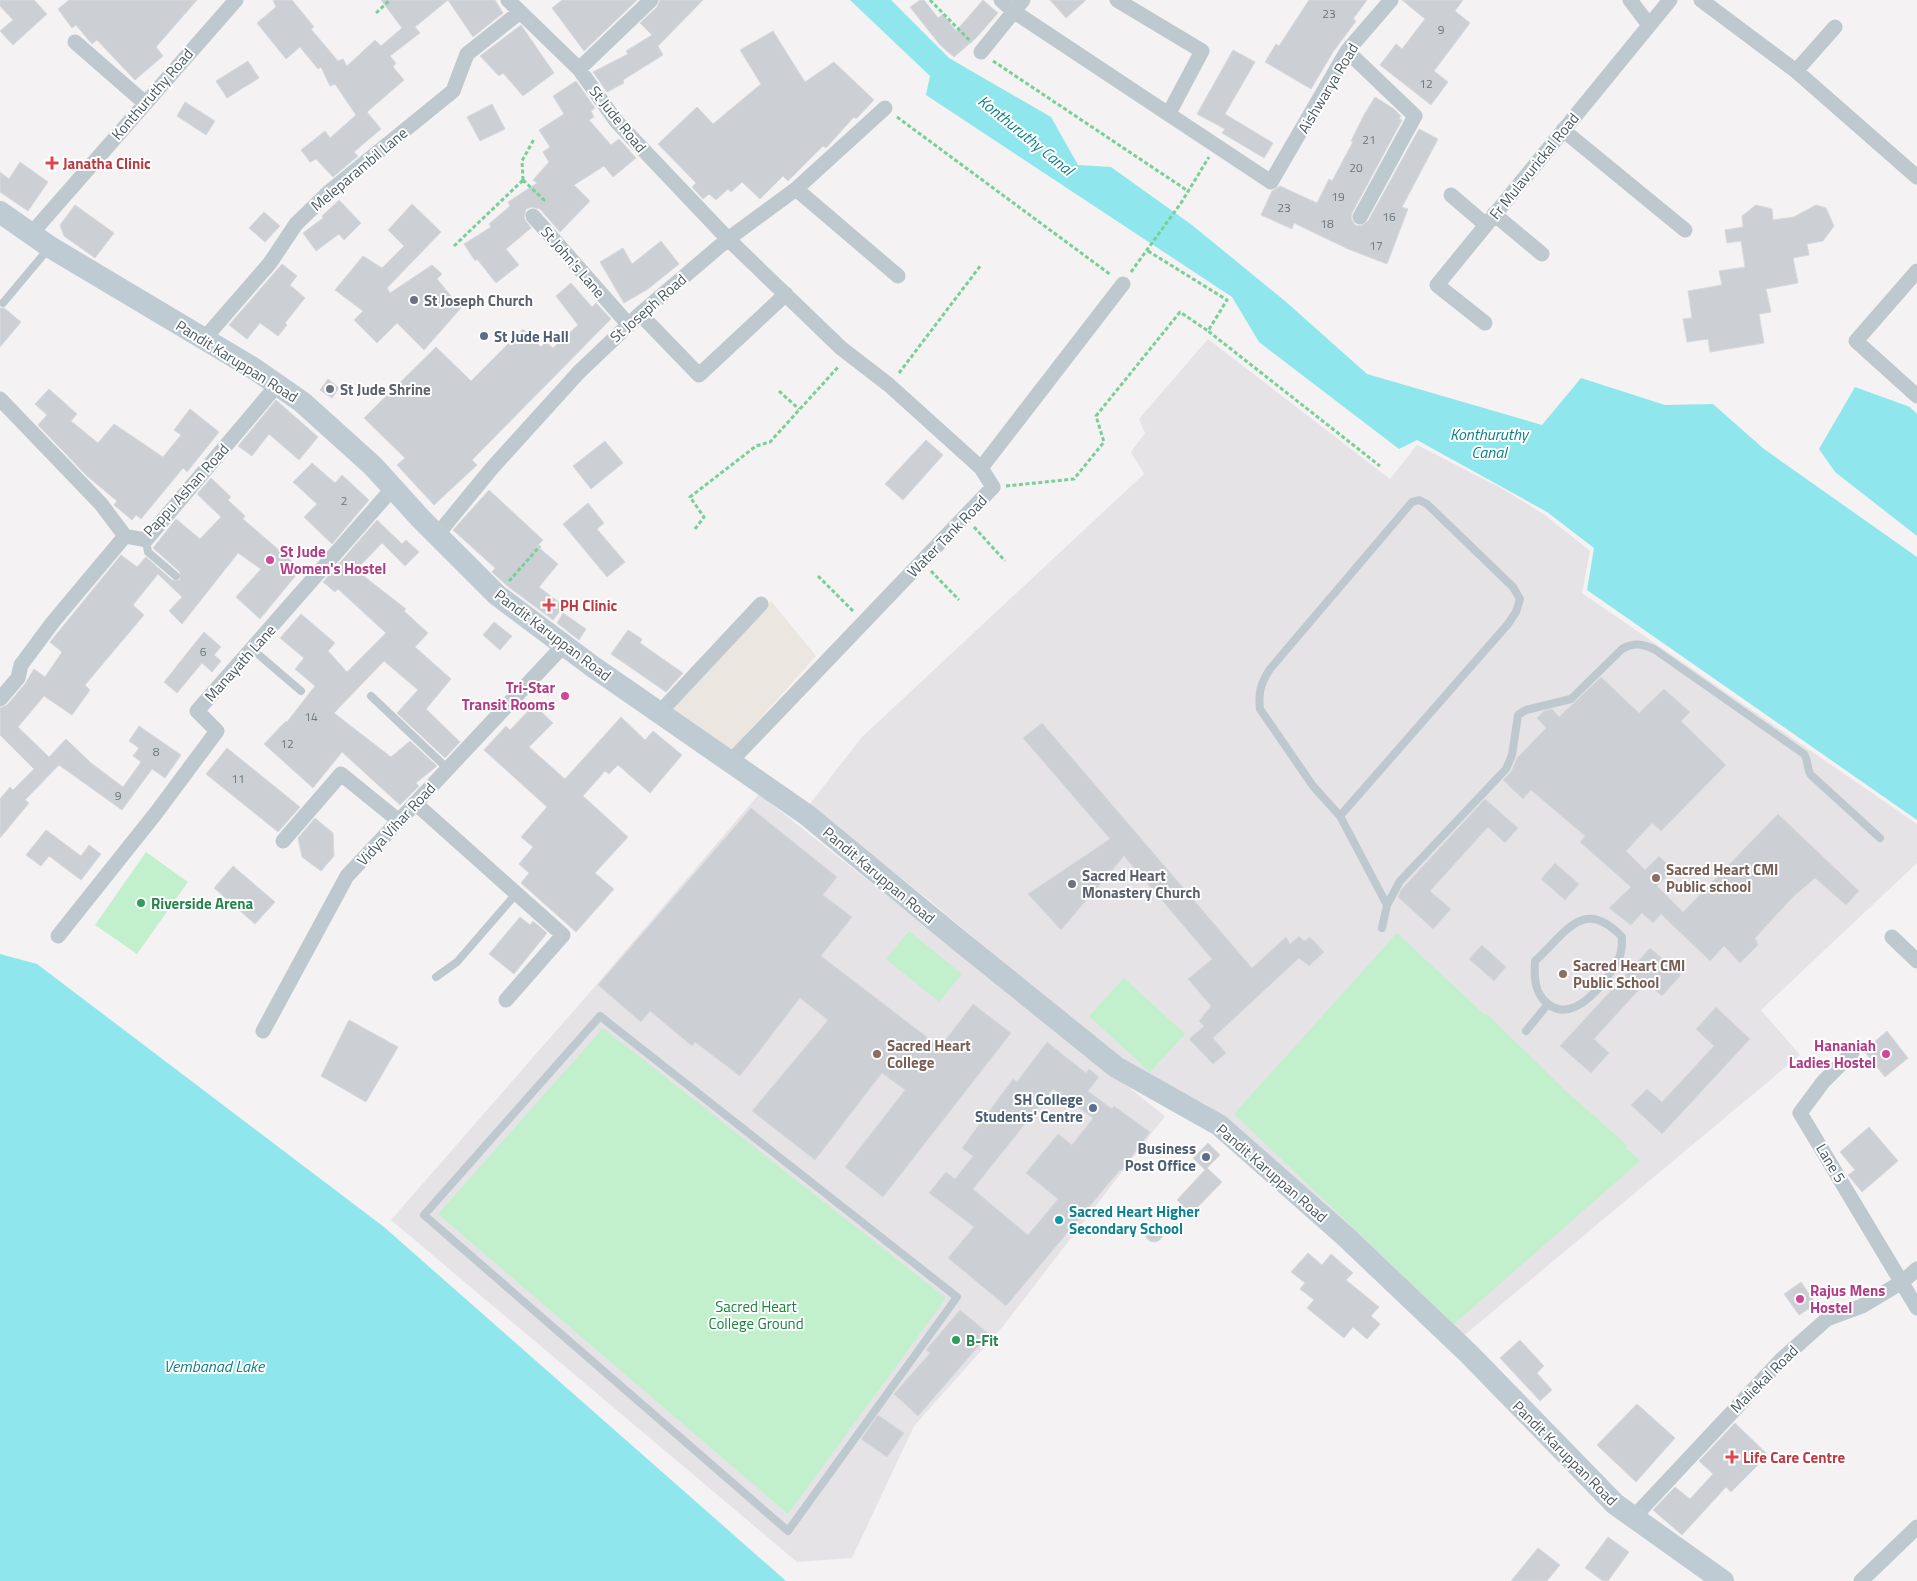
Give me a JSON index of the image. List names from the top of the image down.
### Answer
{
  "streets": {
    "main road": ["Pandit Karuppan Road"],
    "street": [
      "Aishwarya Road",
      "Konthuruthy Road",
      "St Jude Road",
      "Fr Mulavurickal Road",
      "Meleparambil Lane",
      "St John's Lane",
      "St Joseph Road",
      "Pappu Ashan Road",
      "Water Tank Road",
      "Manayath Lane",
      "Vidya Vihar Road",
      "Lane 5",
      "Maliekal Road"
    ]
  },
  "crossings": [
    ["Konthuruthy Road", "Pandit Karuppan Road"],
    ["St Jude Road", "Meleparambil Lane"],
    ["St Jude Road", "St Joseph Road"],
    ["St Jude Road", "Water Tank Road"],
    ["Meleparambil Lane", "Pandit Karuppan Road"],
    ["St John's Lane", "St Joseph Road"],
    ["St Joseph Road", "Pandit Karuppan Road"],
    ["St Joseph Road", "Water Tank Road"],
    ["Pandit Karuppan Road", "Pappu Ashan Road"],
    ["Pandit Karuppan Road", "Water Tank Road"],
    ["Pandit Karuppan Road", "Manayath Lane"],
    ["Pandit Karuppan Road", "Vidya Vihar Road"],
    ["Pandit Karuppan Road", "Maliekal Road"],
    ["Lane 5", "Maliekal Road"]
  ],
  "water": ["Konthuruthy Canal", "Vembanad Lake"],
  "parks": ["Sacred Heart College Ground"],
  "places": {
    "health": ["Janatha Clinic", "PH Clinic", "Life Care Centre"],
    "other": [
      "St Joseph Church",
      "St Jude Hall",
      "St Jude Shrine",
      "St Jude Women's Hostel",
      "Tri-Star Transit Rooms",
      "Sacred Heart CMI Public school",
      "Sacred Heart Monastery Church",
      "Riverside Arena",
      "Sacred Heart CMI Public School",
      "Sacred Heart College",
      "Hananiah Ladies Hostel",
      "SH College Students' Centre",
      "Business Post Office",
      "Sacred Heart Higher Secondary School",
      "Rajus Mens Hostel",
      "B-Fit"
    ]
  },
  "house_numbers": [
    "23",
    "9",
    "12",
    "21",
    "20",
    "19",
    "23",
    "16",
    "18",
    "17",
    "2",
    "6",
    "14",
    "12",
    "8",
    "11",
    "9"
  ]
}
